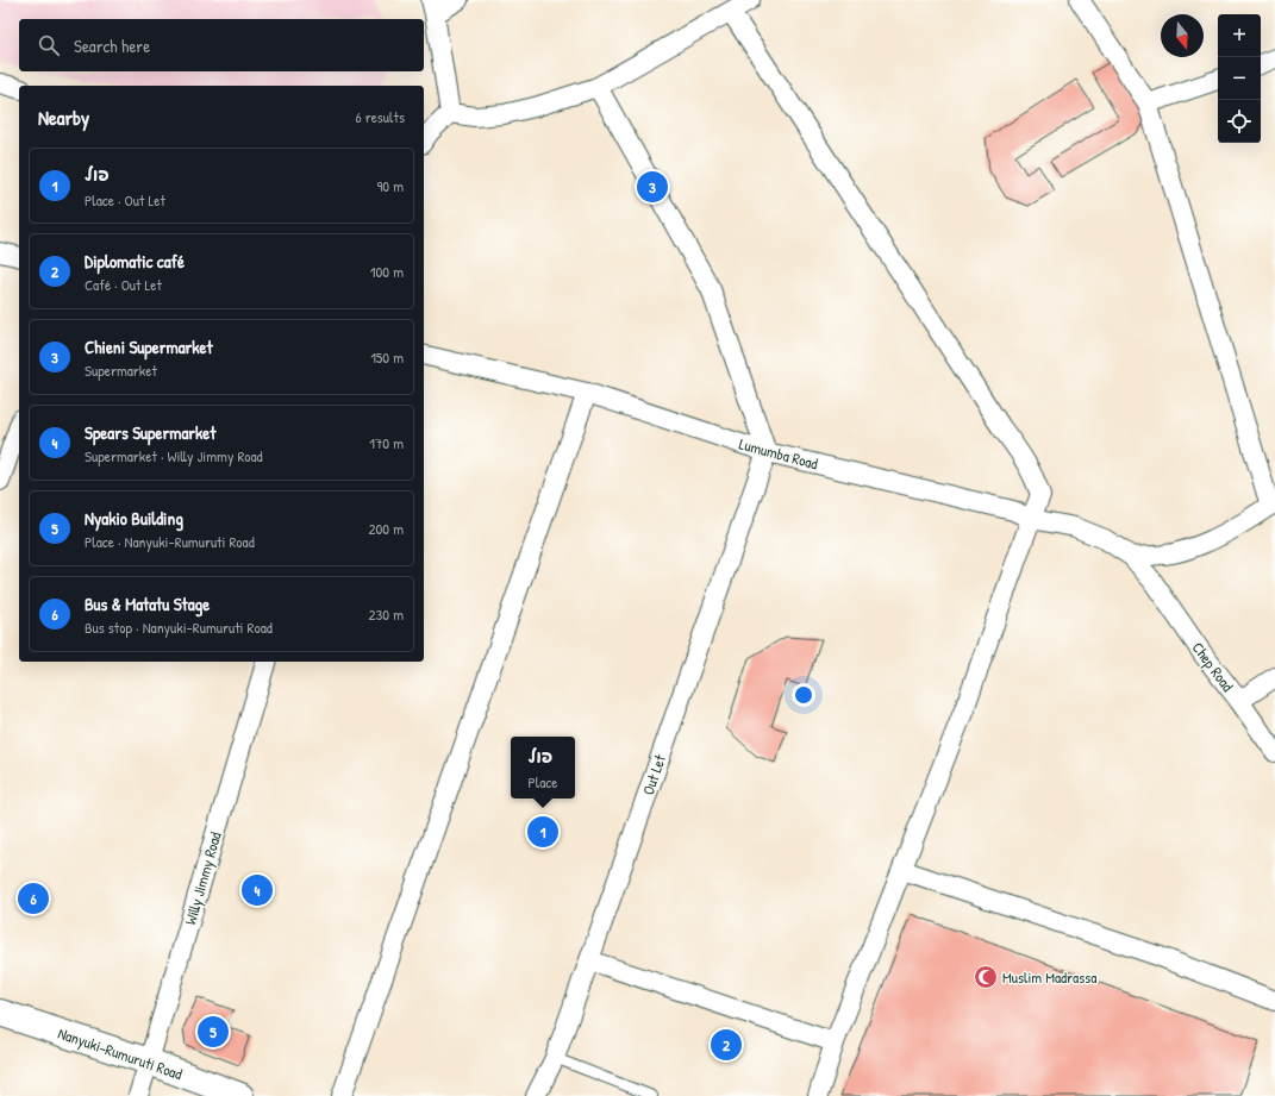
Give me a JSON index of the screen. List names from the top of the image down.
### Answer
{
  "streets": {
    "main road": ["Nanyuki-Rumuruti Road"],
    "street": [
      "Lumumba Road",
      "Chep Road",
      "Out Let",
      "Willy Jimmy Road"
    ]
  },
  "crossings": [
    ["Lumumba Road", "Chep Road"],
    ["Lumumba Road", "Out Let"],
    ["Willy Jimmy Road", "Nanyuki-Rumuruti Road"]
  ],
  "places": {
    "mosque": ["Muslim Madrassa"]
  },
  "north": "bottom",
  "page": {
    "map_buttons": ["+", "−"],
    "search": "Search here",
    "heading": ["Nearby", "6 results"],
    "list": [
      {
        "mark": "1",
        "name": "פול",
        "note": "Place · Out Let",
        "value": "90 m"
      },
      {
        "mark": "2",
        "name": "Diplomatic café",
        "note": "Café · Out Let",
        "value": "100 m"
      },
      {
        "mark": "3",
        "name": "Chieni Supermarket",
        "note": "Supermarket",
        "value": "150 m"
      },
      {
        "mark": "4",
        "name": "Spears Supermarket",
        "note": "Supermarket · Willy Jimmy Road",
        "value": "170 m"
      },
      {
        "mark": "5",
        "name": "Nyakio Building",
        "note": "Place · Nanyuki-Rumuruti Road",
        "value": "200 m"
      },
      {
        "mark": "6",
        "name": "Bus & Matatu Stage",
        "note": "Bus stop · Nanyuki-Rumuruti Road",
        "value": "230 m"
      }
    ],
    "pins": [
      "3",
      "1",
      "4",
      "6",
      "5",
      "2"
    ],
    "popup": ["פול", "Place"]
  }
}
